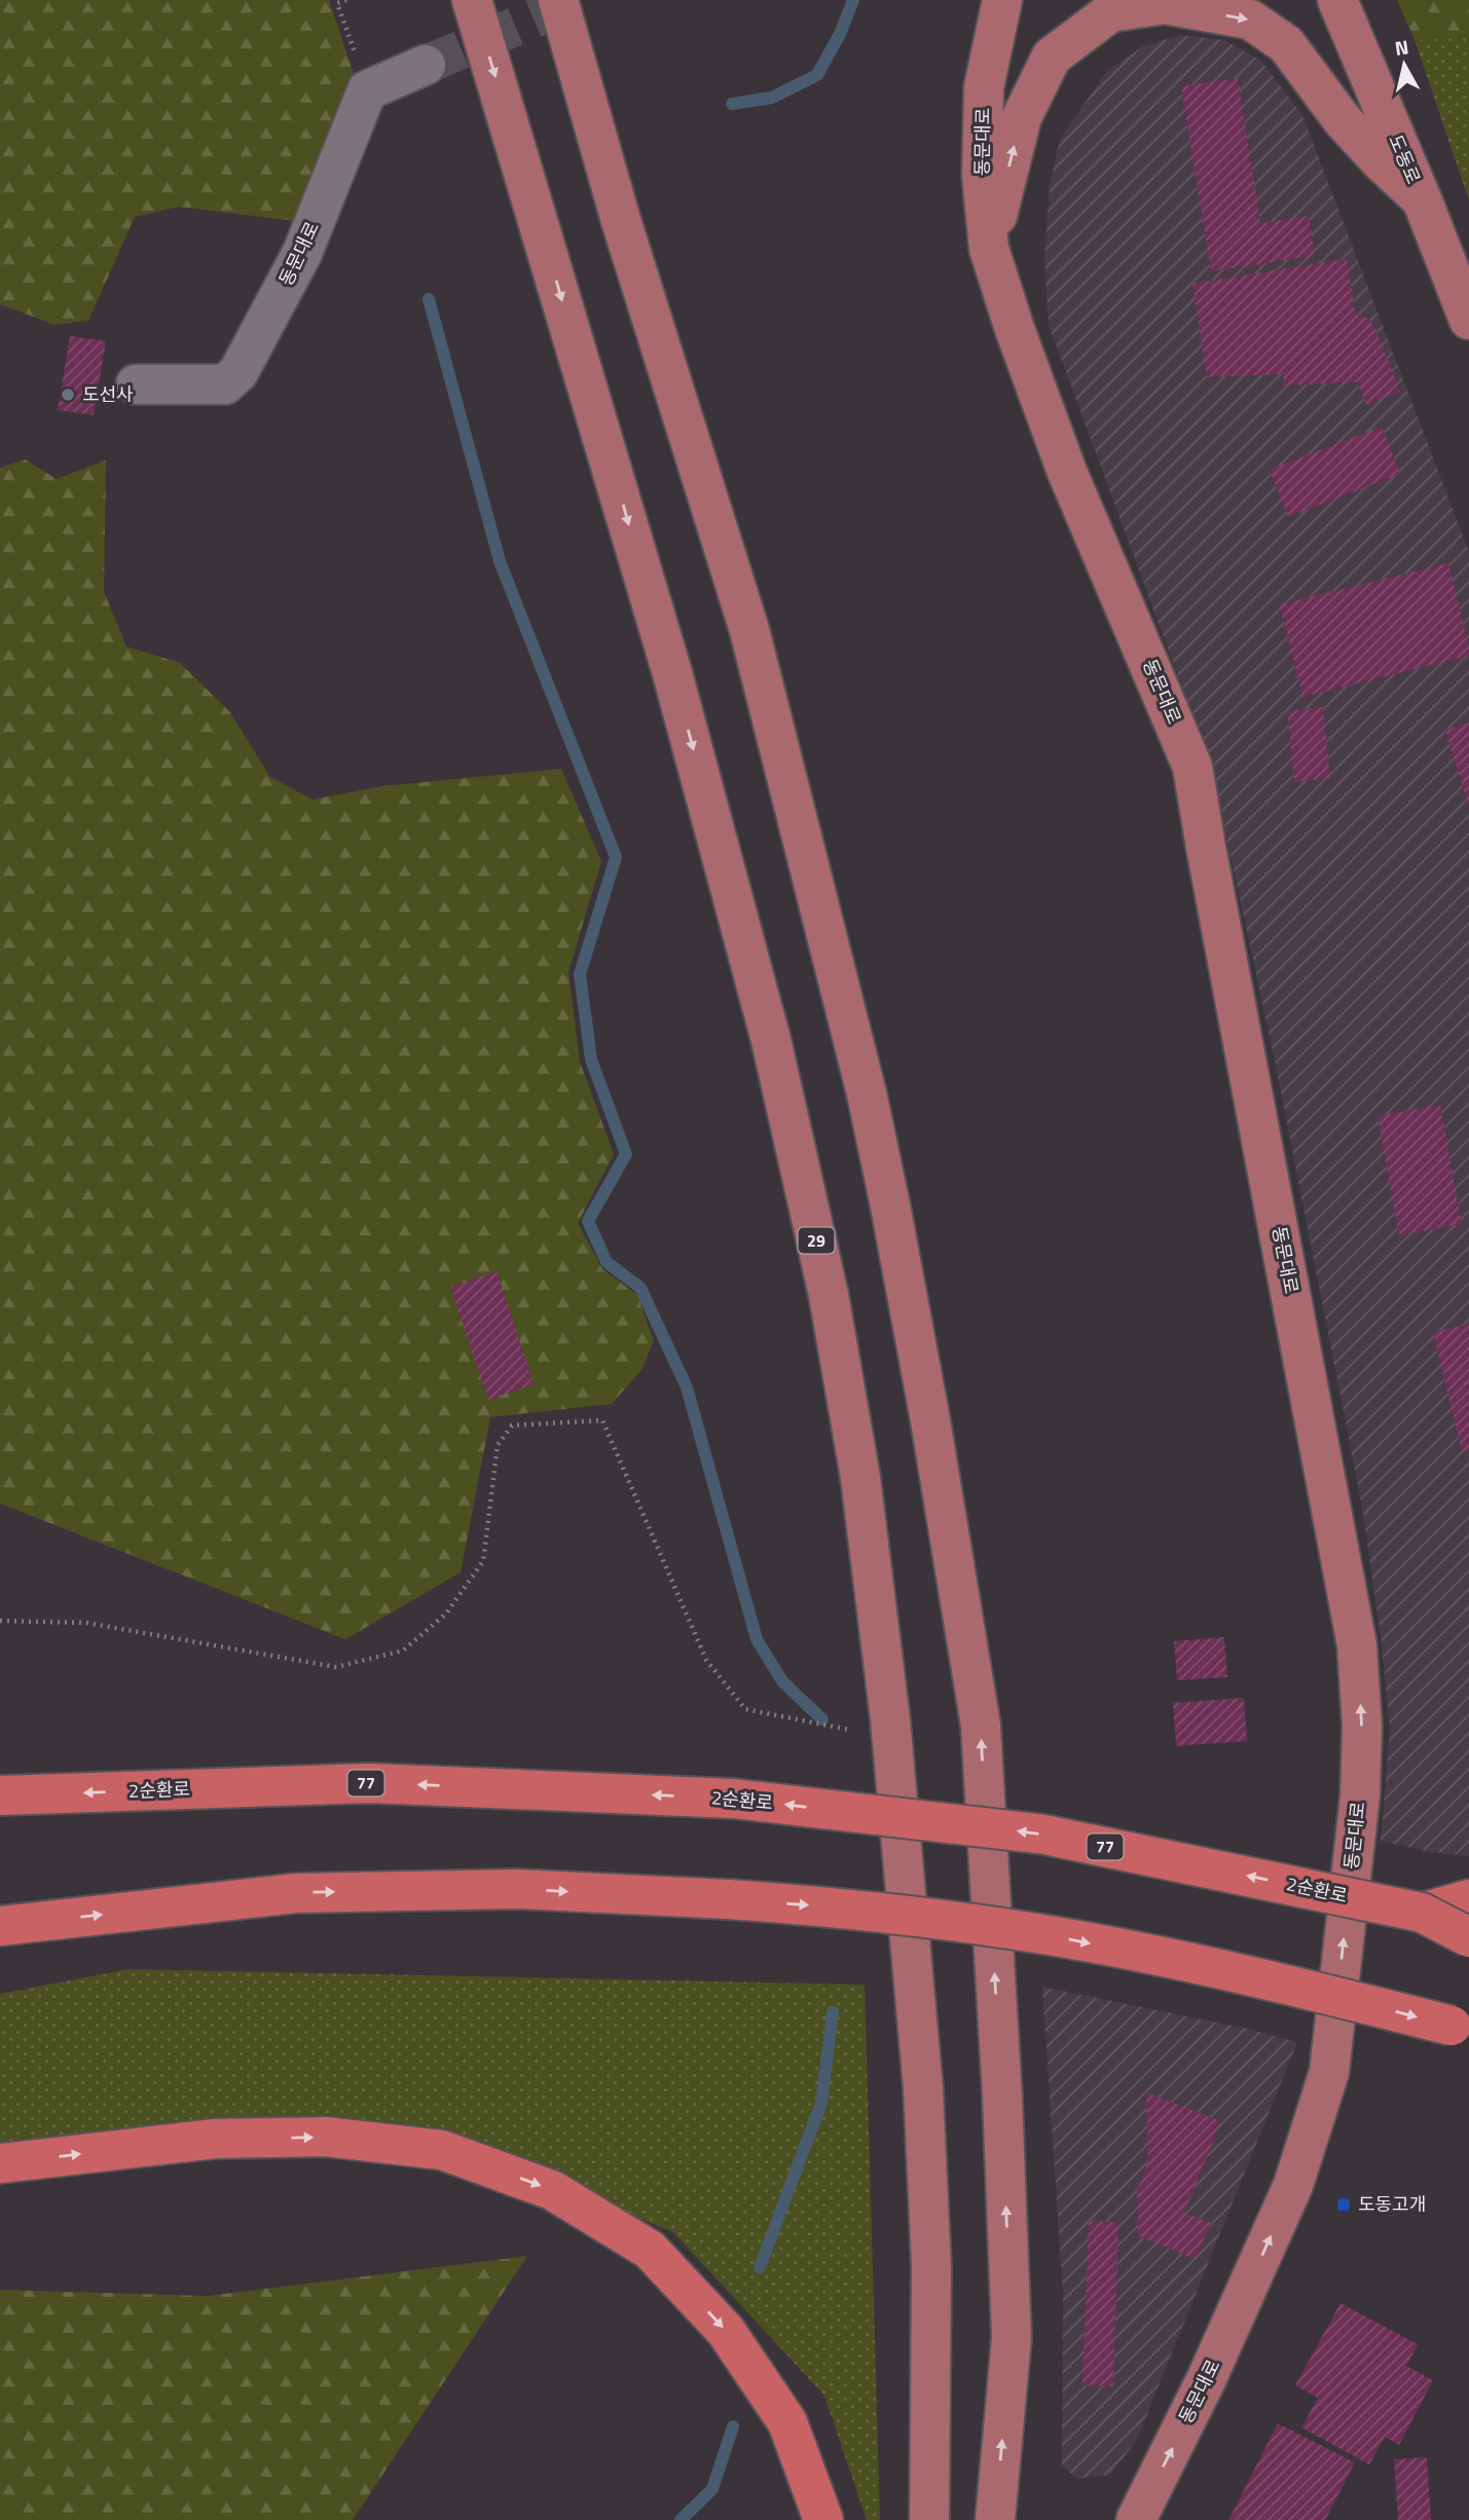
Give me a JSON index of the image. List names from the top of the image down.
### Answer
{
  "streets": {
    "highway": ["77", "2순환로"],
    "main road": ["동문대로", "도동로", "29"]
  },
  "one_way": ["동문대로"],
  "places": {
    "other": ["도선사"],
    "transit": ["도동고개"]
  },
  "north": "top"
}
